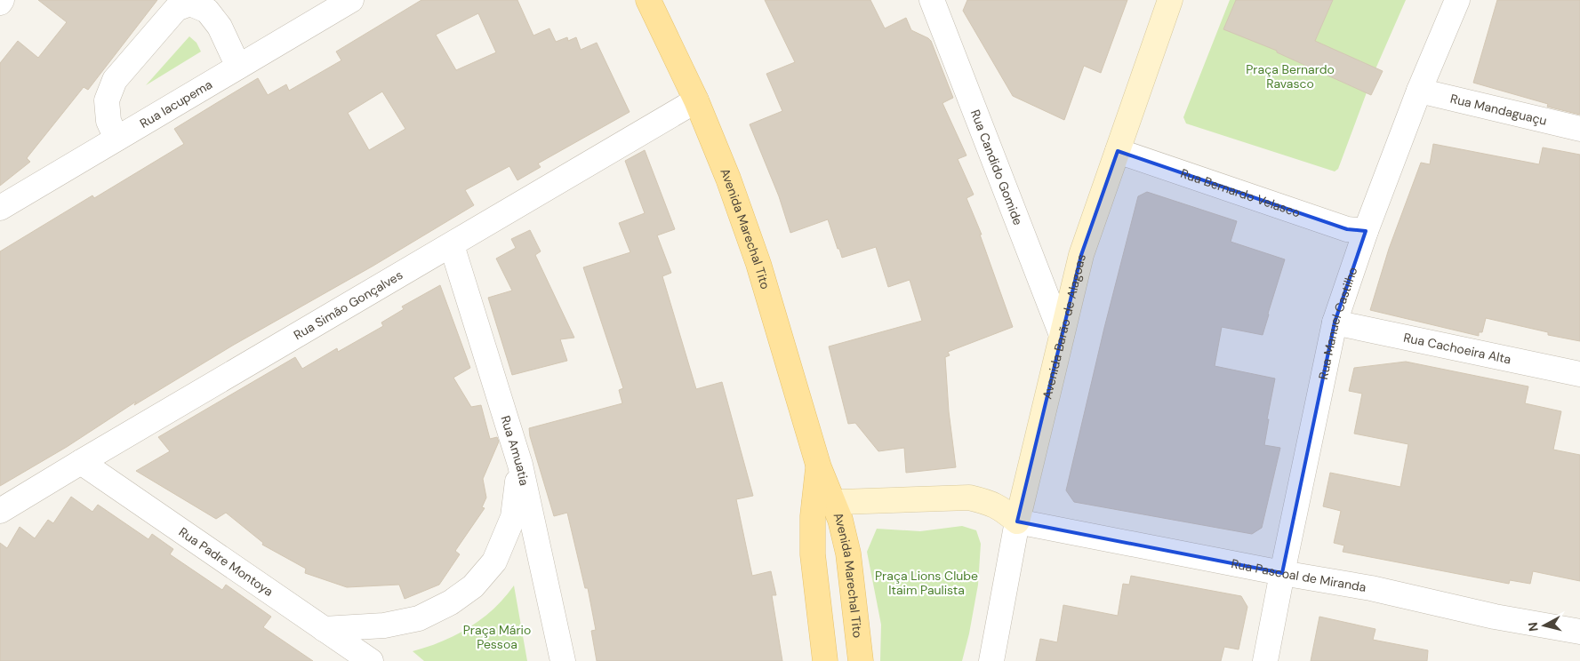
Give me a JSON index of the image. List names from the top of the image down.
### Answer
{
  "streets": {
    "main road": ["Avenida Marechal Tito", "Avenida Barão de Alagoas"],
    "street": [
      "Rua Iacupema",
      "Rua Mandaguaçu",
      "Rua Candido Gomide",
      "Rua Bernardo Velasco",
      "Rua Simão Gonçalves",
      "Rua Manuel Castilho",
      "Rua Cachoeira Alta",
      "Rua Amuatia",
      "Rua Padre Montoya",
      "Rua Pascoal de Miranda"
    ]
  },
  "crossings": [
    ["Rua Mandaguaçu", "Rua Manuel Castilho"],
    ["Rua Candido Gomide", "Avenida Barão de Alagoas"],
    ["Rua Bernardo Velasco", "Rua Manuel Castilho"],
    ["Rua Bernardo Velasco", "Avenida Barão de Alagoas"],
    ["Avenida Marechal Tito", "Rua Simão Gonçalves"],
    ["Rua Simão Gonçalves", "Rua Amuatia"],
    ["Rua Simão Gonçalves", "Rua Padre Montoya"],
    ["Rua Manuel Castilho", "Rua Cachoeira Alta"],
    ["Rua Manuel Castilho", "Rua Pascoal de Miranda"],
    ["Avenida Barão de Alagoas", "Rua Pascoal de Miranda"]
  ],
  "parks": ["Praça Bernardo Ravasco", "Praça Lions Clube Itaim Paulista", "Praça Mário Pessoa"],
  "north": "left"
}
